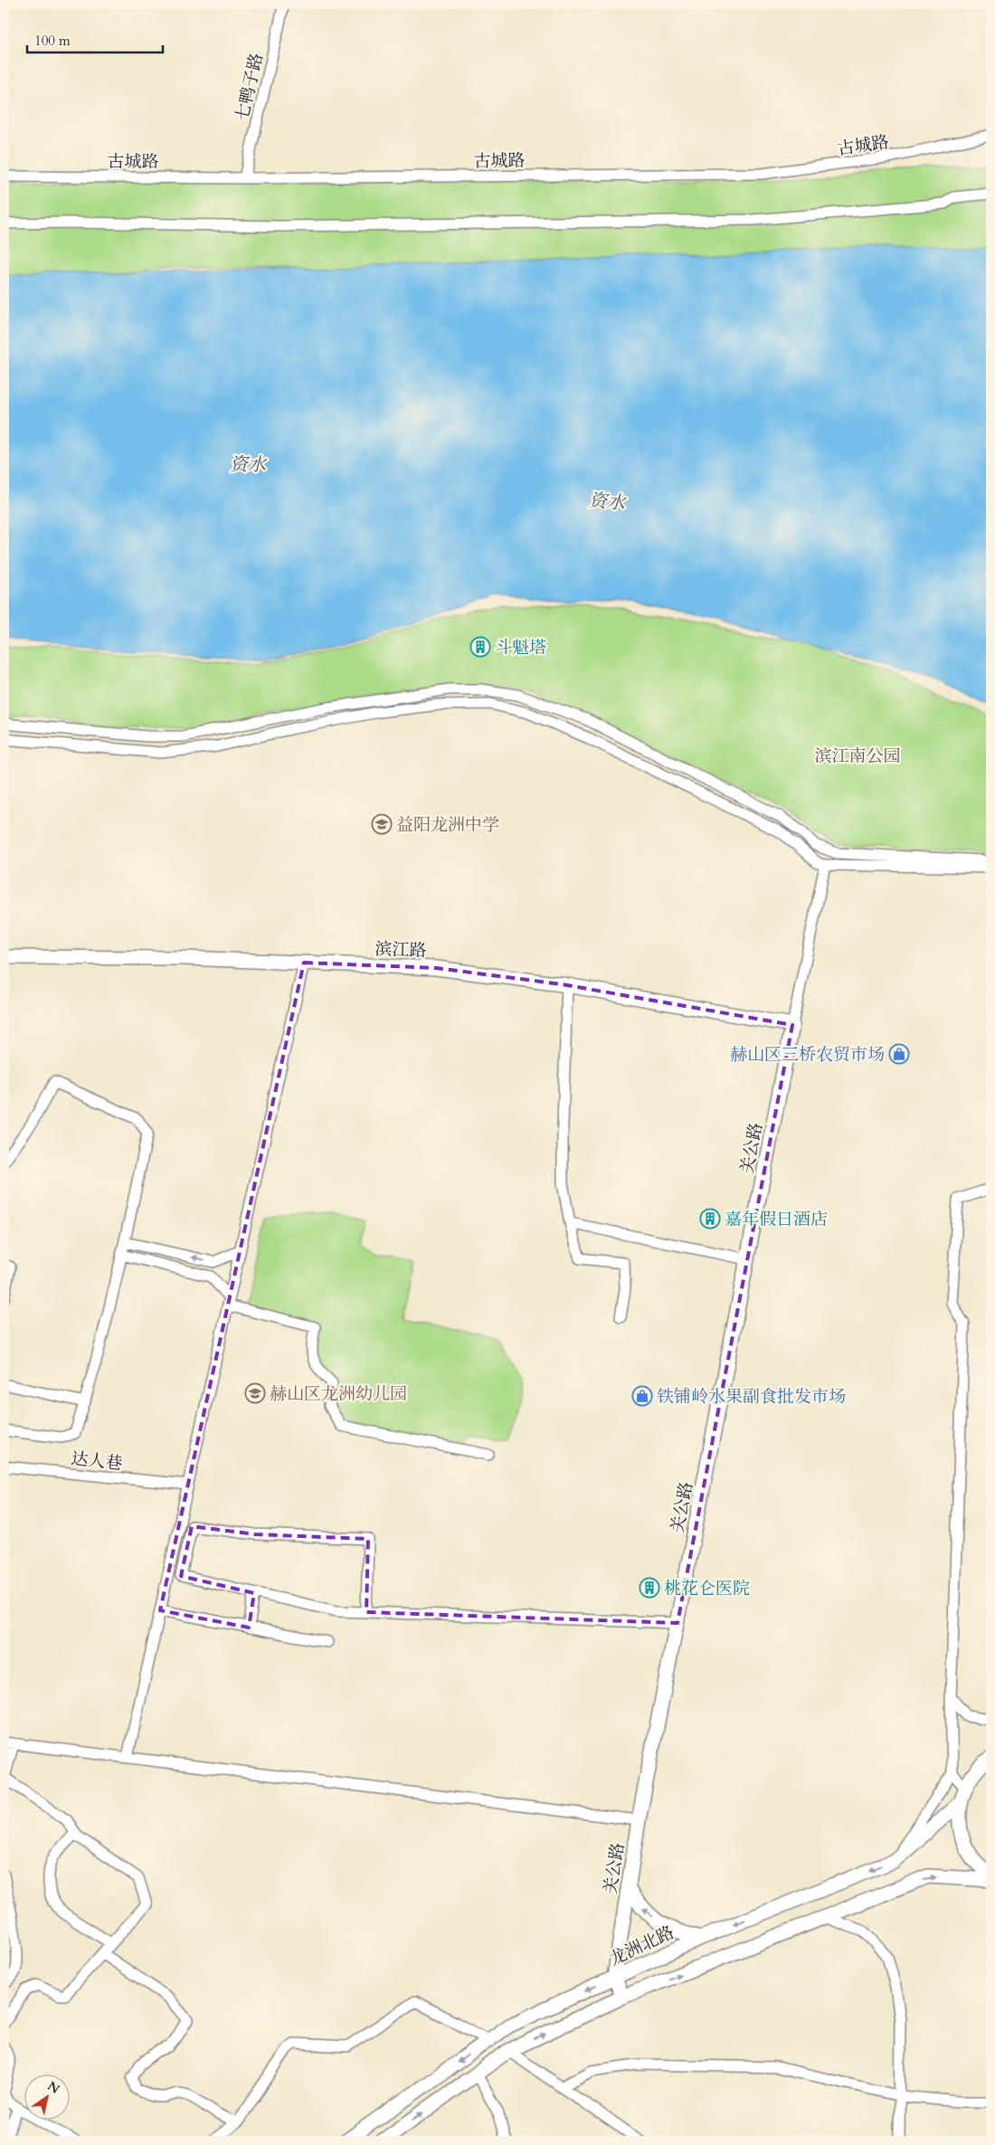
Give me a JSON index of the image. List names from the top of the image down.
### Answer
{
  "streets": {
    "main road": ["滨江路", "关公路", "龙洲北路"],
    "street": ["七鸭子路", "古城路", "达人巷"]
  },
  "crossings": [
    ["七鸭子路", "古城路"],
    ["滨江路", "关公路"],
    ["关公路", "龙洲北路"]
  ],
  "water": ["资水"],
  "parks": ["滨江南公园"],
  "places": {
    "building": ["斗魁塔", "嘉年假日酒店", "桃花仑医院"],
    "school or university": ["益阳龙洲中学", "赫山区龙洲幼儿园"],
    "shop": ["赫山区三桥农贸市场", "铁铺岭水果副食批发市场"]
  },
  "scale_bar": "100 m",
  "north": "top right"
}
